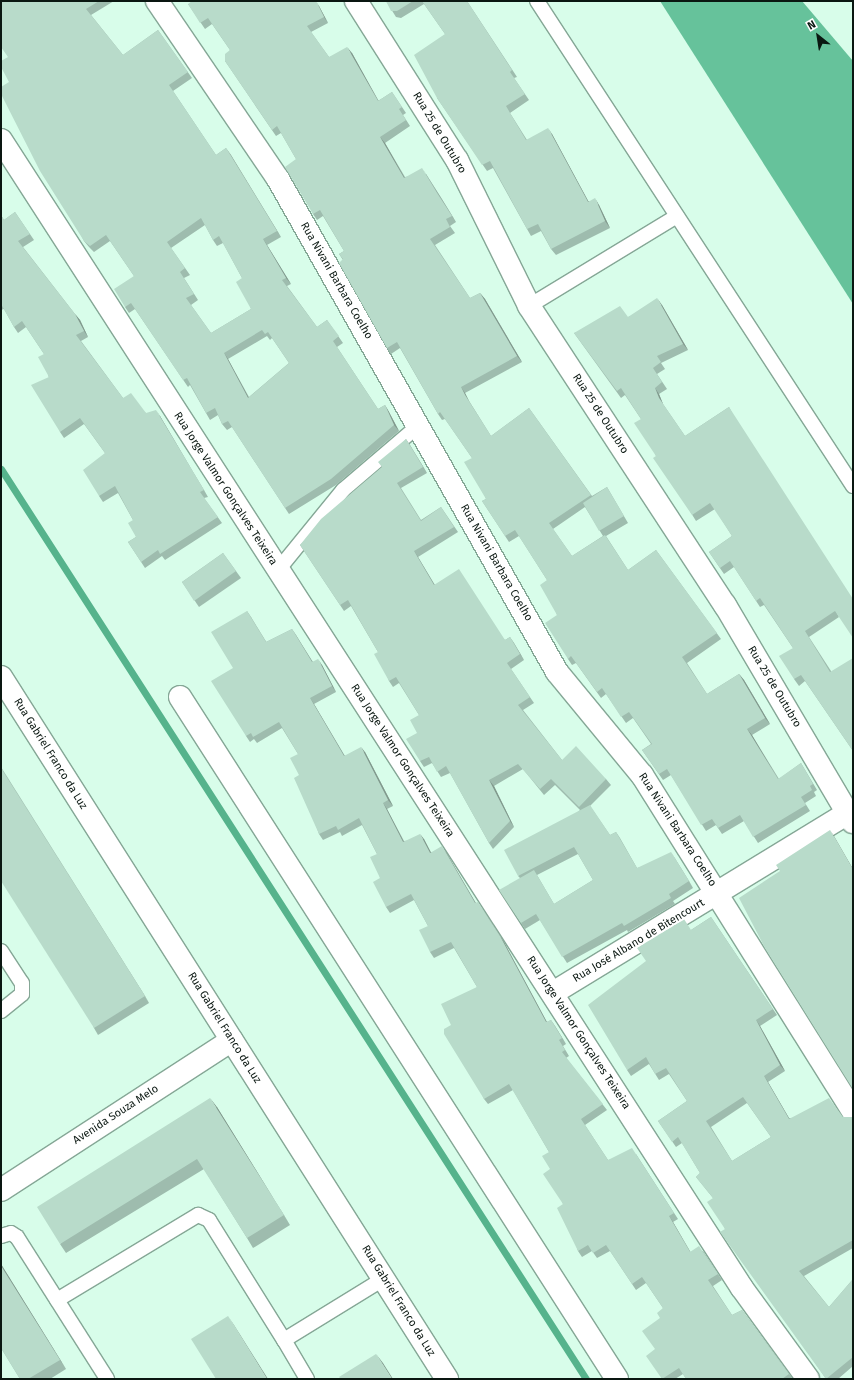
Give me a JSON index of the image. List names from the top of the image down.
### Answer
{
  "streets": {
    "street": [
      "Rua 25 de Outubro",
      "Rua Nivani Barbara Coelho",
      "Rua Jorge Valmor Gonçalves Teixeira",
      "Rua Gabriel Franco da Luz",
      "Rua José Albano de Bitencourt",
      "Avenida Souza Melo"
    ]
  },
  "crossings": [
    ["Rua 25 de Outubro", "Rua José Albano de Bitencourt"],
    ["Rua Nivani Barbara Coelho", "Rua José Albano de Bitencourt"],
    ["Rua Jorge Valmor Gonçalves Teixeira", "Rua José Albano de Bitencourt"],
    ["Rua Gabriel Franco da Luz", "Avenida Souza Melo"]
  ],
  "north": "top left"
}
